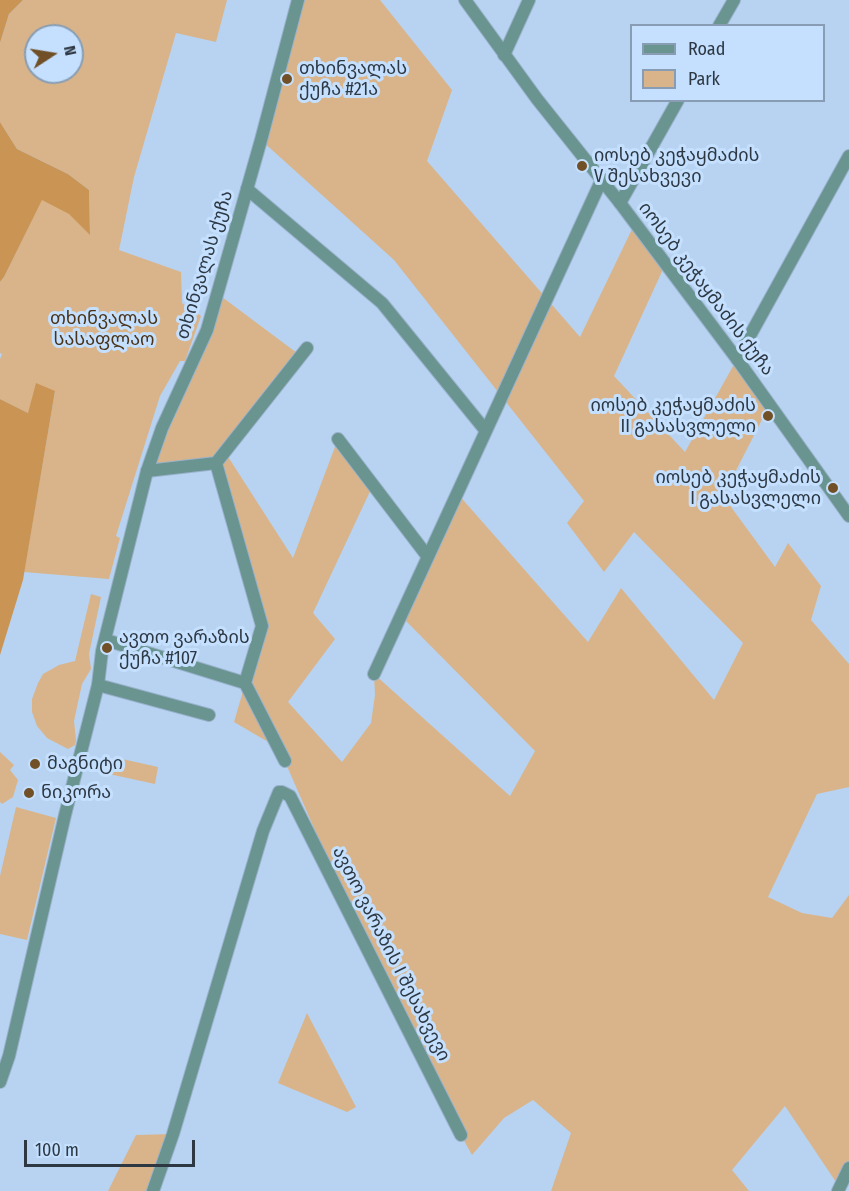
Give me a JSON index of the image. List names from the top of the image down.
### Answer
{
  "streets": {
    "street": ["თხინვალას ქუჩა", "იოსებ კეჭაყმაძის ქუჩა", "ავთო ვარაზის I შესახვევი"]
  },
  "parks": ["თხინვალას სასაფლაო"],
  "places": [
    "თხინვალას ქუჩა #21ა",
    "იოსებ კეჭაყმაძის V შესახვევი",
    "იოსებ კეჭაყმაძის II გასასვლელი",
    "იოსებ კეჭაყმაძის I გასასვლელი",
    "ავთო ვარაზის ქუჩა #107",
    "მაგნიტი",
    "ნიკორა"
  ],
  "legend": ["Road", "Park"],
  "scale_bar": "100 m",
  "north": "right"
}
